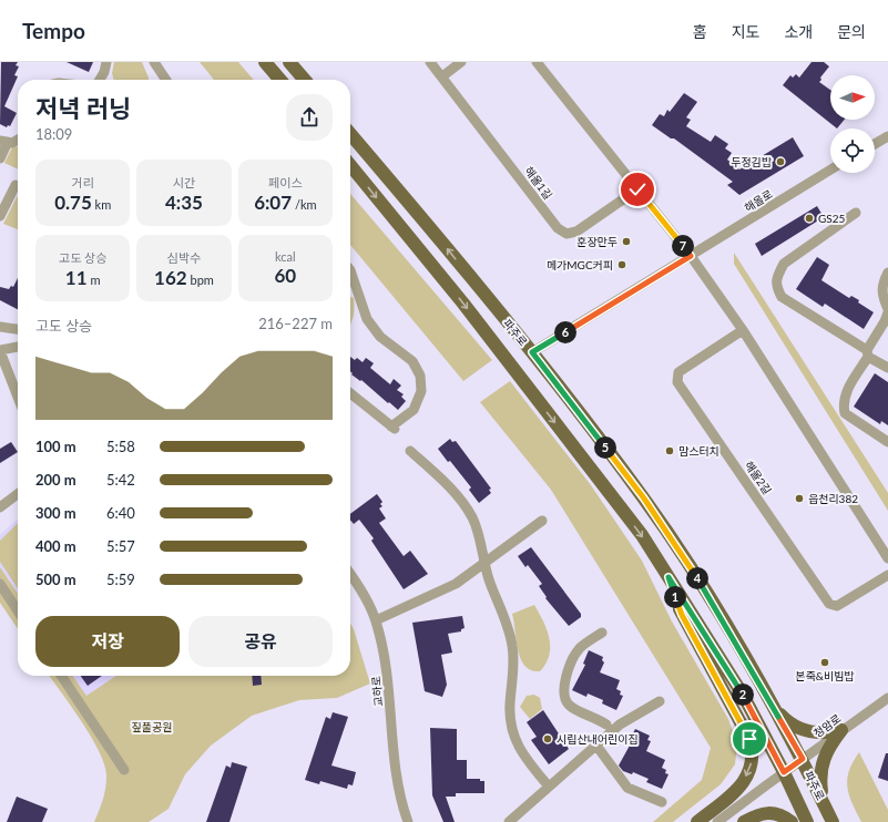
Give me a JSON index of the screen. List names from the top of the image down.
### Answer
{
  "streets": {
    "main road": ["파주로"],
    "street": [
      "해올1길",
      "해올로",
      "해올2길",
      "교하로",
      "청암로"
    ]
  },
  "crossings": [
    ["해올로", "파주로"],
    ["파주로", "청암로"]
  ],
  "parks": ["짚풀공원"],
  "places": [
    "두정김밥",
    "GS25",
    "훈장만두",
    "메가MGC커피",
    "맘스터치",
    "읍천리382",
    "본죽&비빔밥",
    "시립산내어린이집"
  ],
  "north": "right",
  "page": {
    "header": "Tempo",
    "nav": [
      "홈",
      "지도",
      "소개",
      "문의"
    ],
    "heading": ["저녁 러닝", "18:09"],
    "stats": [
      ["거리", "0.75 km"],
      ["시간", "4:35"],
      ["페이스", "6:07 /km"],
      ["고도 상승", "11 m"],
      ["심박수", "162 bpm"],
      ["kcal", "60"]
    ],
    "pins": [
      "7",
      "6",
      "5",
      "4",
      "1",
      "2"
    ],
    "chart": ["고도 상승", "216–227 m"],
    "list": [
      {
        "name": "100 m",
        "note": "5:58"
      },
      {
        "name": "200 m",
        "note": "5:42"
      },
      {
        "name": "300 m",
        "note": "6:40"
      },
      {
        "name": "400 m",
        "note": "5:57"
      },
      {
        "name": "500 m",
        "note": "5:59"
      }
    ],
    "buttons": ["저장", "공유"]
  }
}
